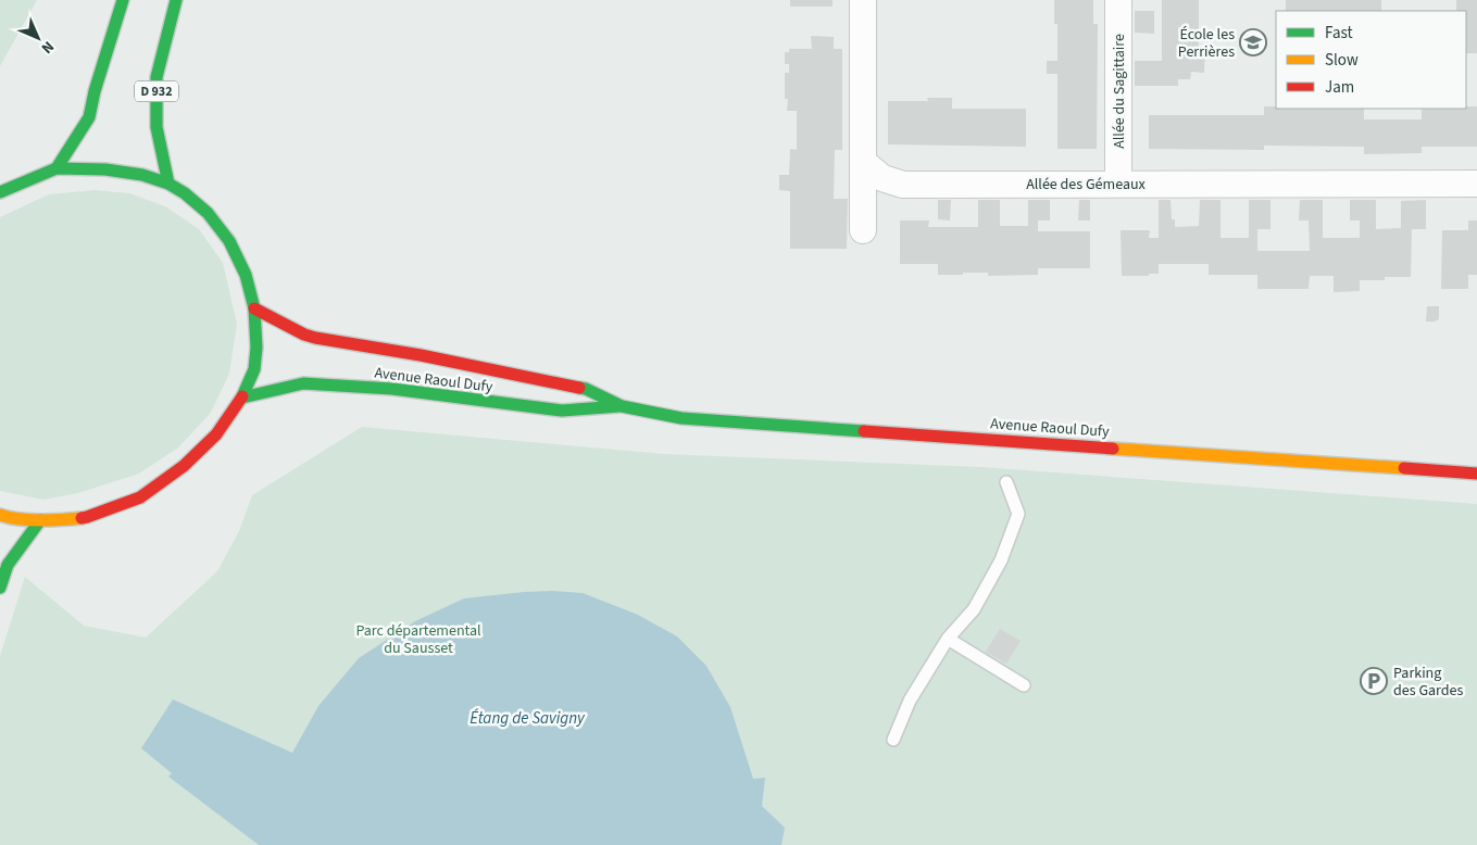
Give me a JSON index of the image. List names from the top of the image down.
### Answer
{
  "streets": {
    "main road": ["D 932", "Avenue Raoul Dufy"],
    "street": ["Allée du Sagittaire", "Allée des Gémeaux"]
  },
  "crossings": [
    ["Allée du Sagittaire", "Allée des Gémeaux"]
  ],
  "water": ["Étang de Savigny"],
  "parks": ["Parc départemental du Sausset"],
  "places": {
    "school or university": ["École les Perrières"],
    "parking": ["Parking des Gardes"]
  },
  "legend": ["Fast", "Slow", "Jam"],
  "north": "bottom right"
}
